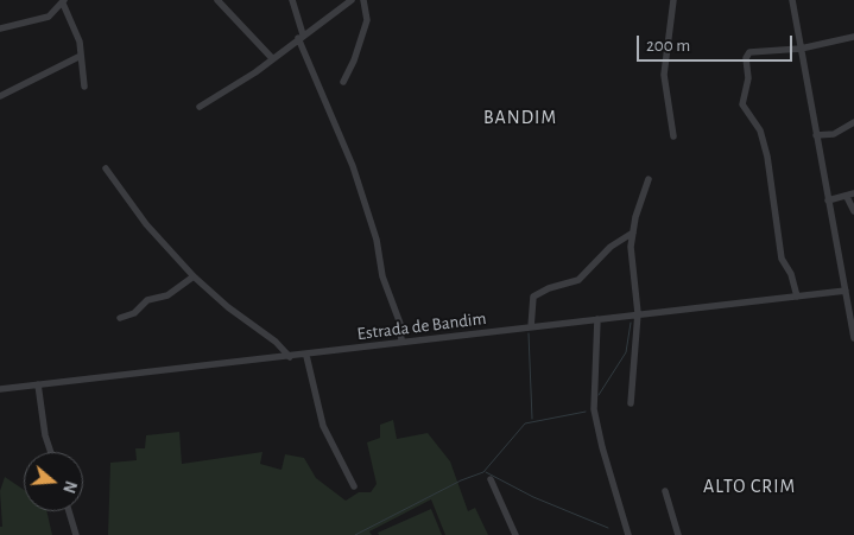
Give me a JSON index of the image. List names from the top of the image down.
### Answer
{
  "streets": {
    "street": ["Estrada de Bandim"]
  },
  "districts": ["BANDIM", "ALTO CRIM"],
  "scale_bar": "200 m",
  "north": "right"
}
